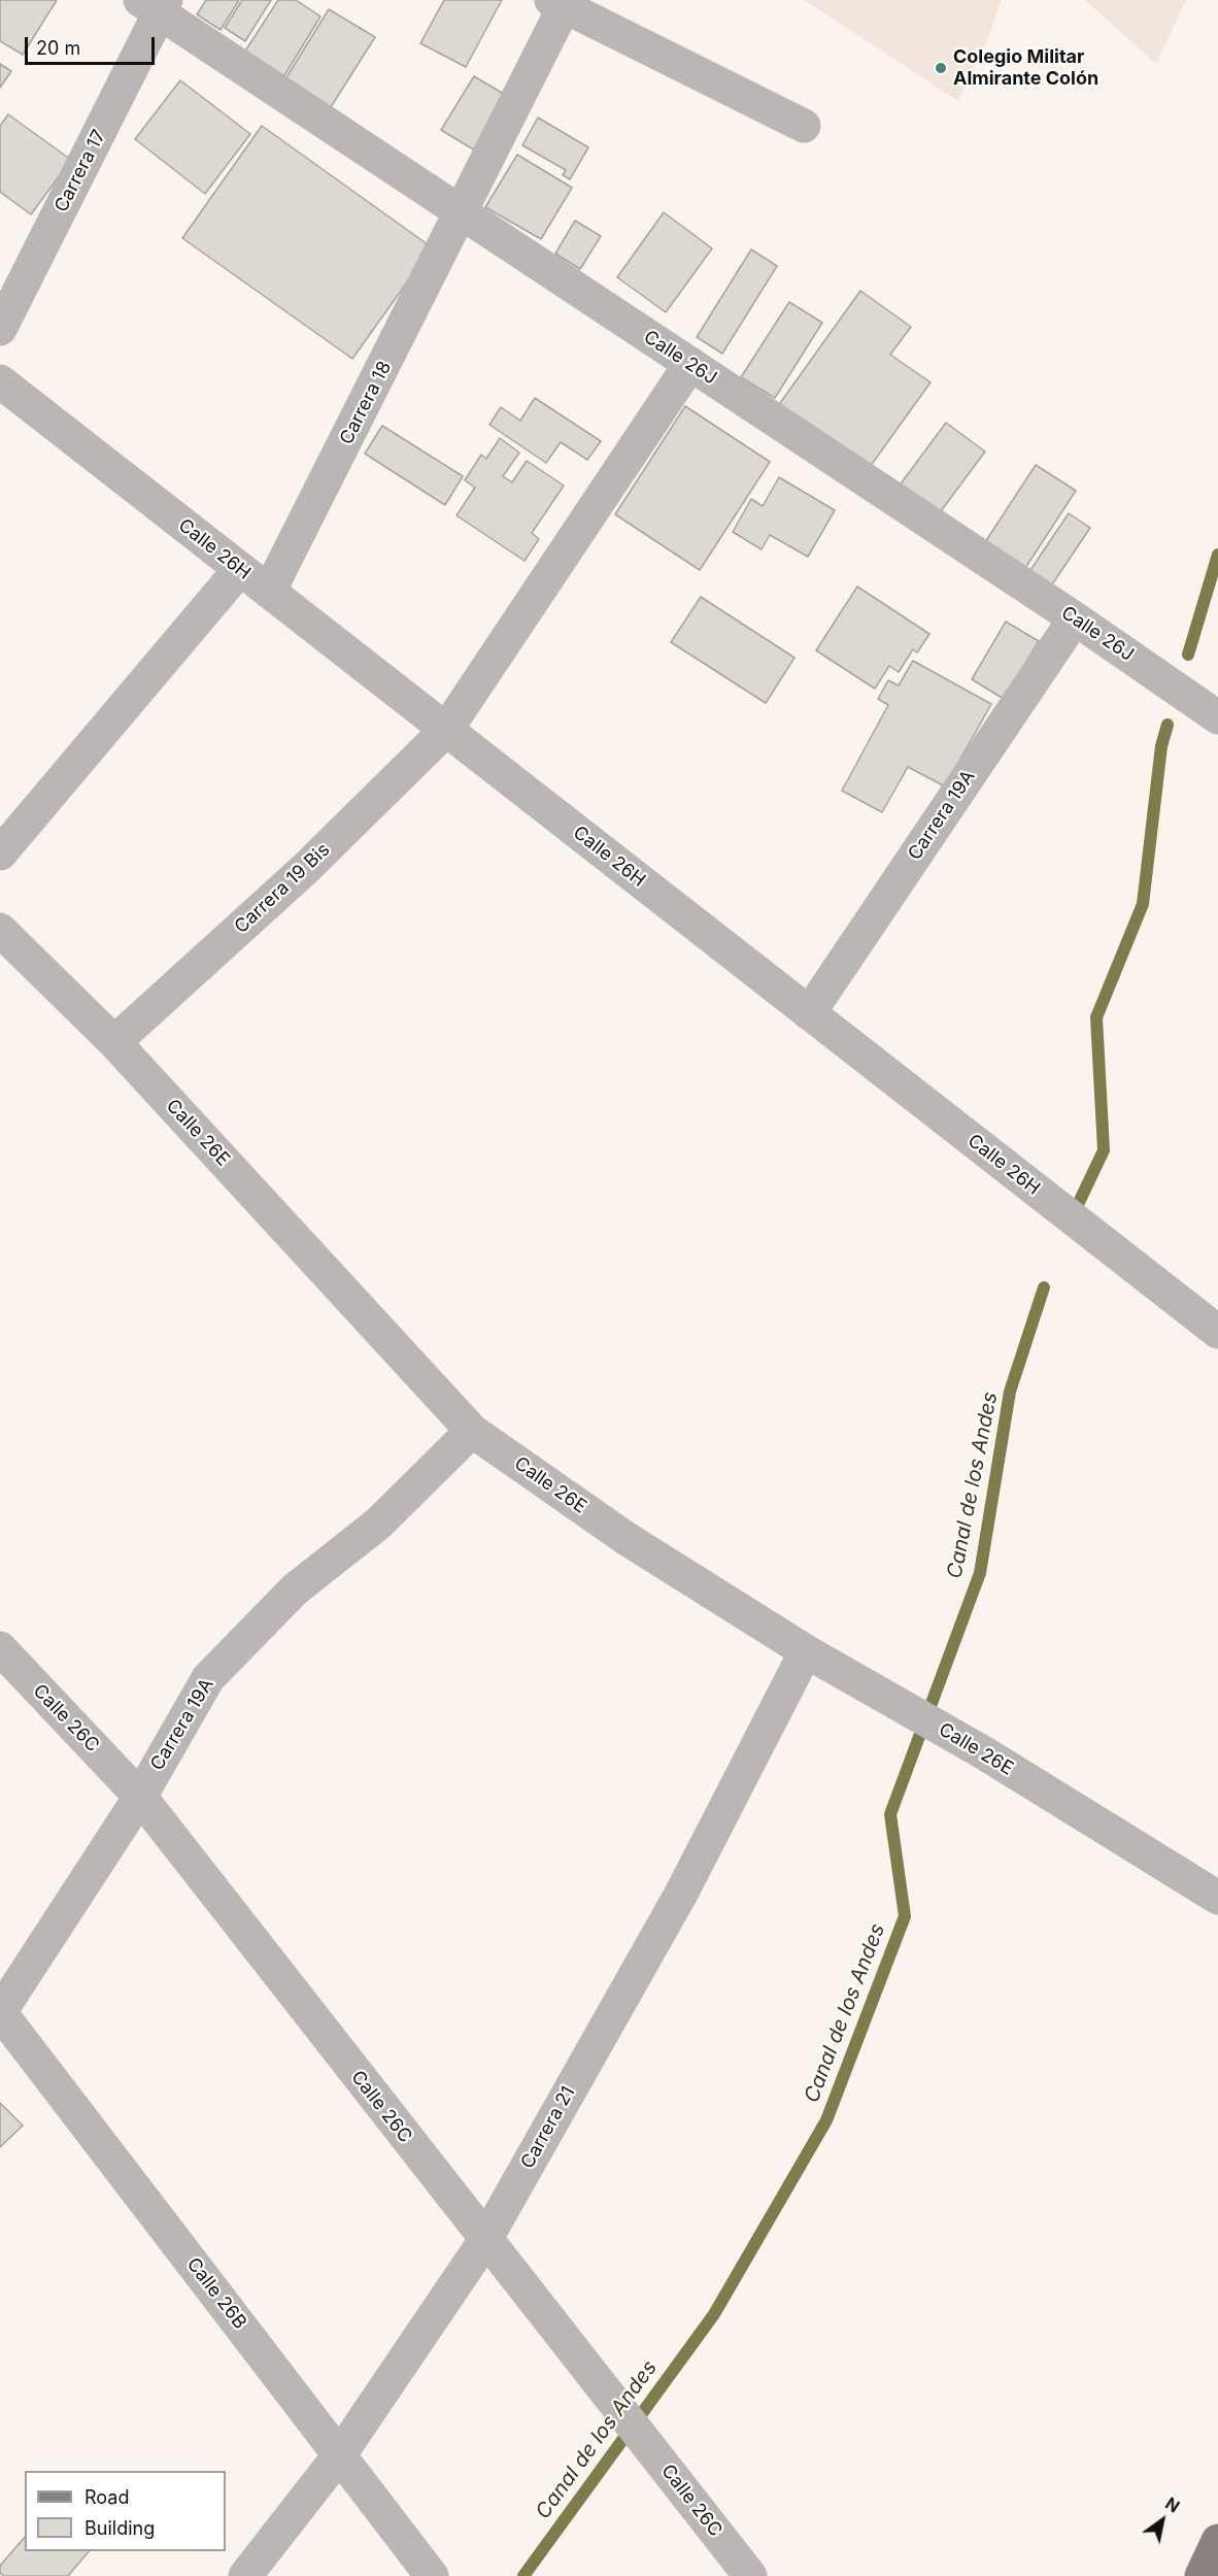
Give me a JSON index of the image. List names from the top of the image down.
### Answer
{
  "streets": {
    "street": [
      "Carrera 17",
      "Calle 26J",
      "Carrera 18",
      "Calle 26H",
      "Carrera 19A",
      "Carrera 19 Bis",
      "Calle 26E",
      "Calle 26C",
      "Carrera 21",
      "Calle 26B"
    ]
  },
  "crossings": [
    ["Carrera 17", "Calle 26J"],
    ["Calle 26J", "Carrera 18"],
    ["Calle 26J", "Carrera 19A"],
    ["Calle 26J", "Carrera 19 Bis"],
    ["Carrera 18", "Calle 26H"],
    ["Calle 26H", "Carrera 19A"],
    ["Calle 26H", "Carrera 19 Bis"],
    ["Carrera 19A", "Calle 26E"],
    ["Carrera 19A", "Calle 26C"],
    ["Carrera 19A", "Calle 26B"],
    ["Carrera 19 Bis", "Calle 26E"],
    ["Calle 26E", "Carrera 21"],
    ["Calle 26C", "Carrera 21"],
    ["Carrera 21", "Calle 26B"]
  ],
  "water": ["Canal de los Andes"],
  "places": ["Colegio Militar Almirante Colón"],
  "legend": ["Road", "Building"],
  "scale_bar": "20 m",
  "north": "top right"
}
